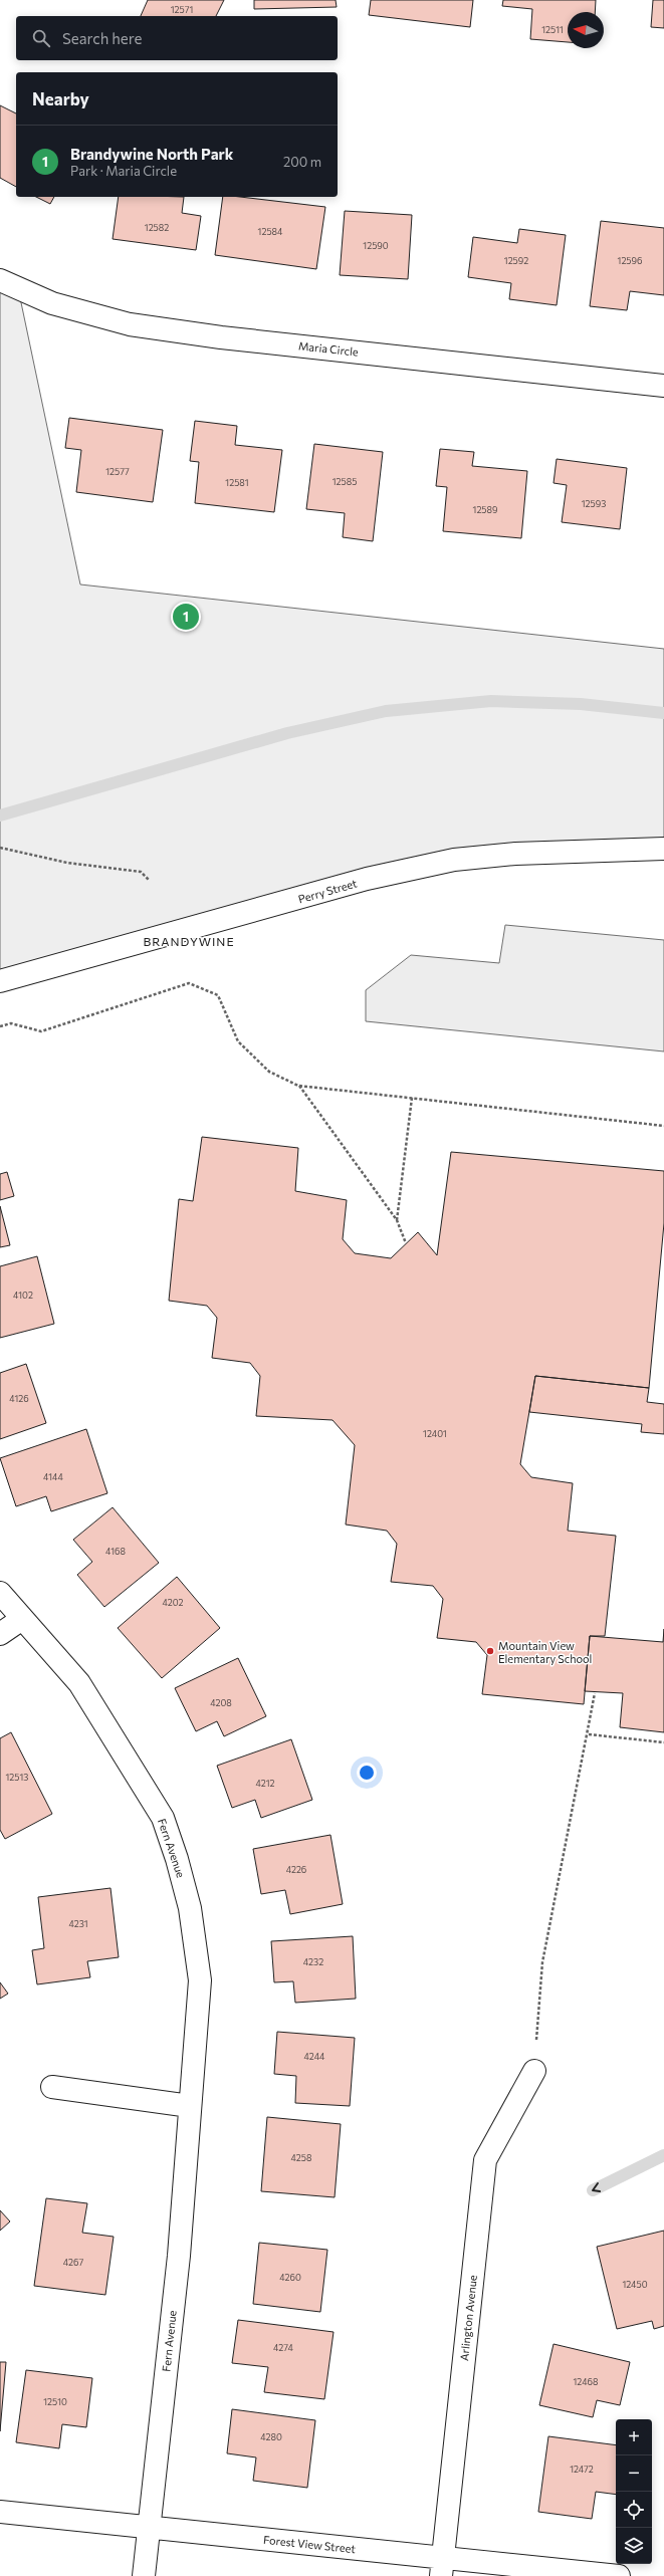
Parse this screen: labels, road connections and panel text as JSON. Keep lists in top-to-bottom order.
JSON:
{
  "streets": {
    "street": [
      "Maria Circle",
      "Perry Street",
      "Fern Avenue",
      "Arlington Avenue",
      "Forest View Street"
    ]
  },
  "crossings": [
    ["Fern Avenue", "Forest View Street"],
    ["Arlington Avenue", "Forest View Street"]
  ],
  "districts": ["BRANDYWINE"],
  "places": ["Mountain View Elementary School"],
  "house_numbers": [
    "12571",
    "12511",
    "12582",
    "12584",
    "12590",
    "12592",
    "12596",
    "12577",
    "12585",
    "12581",
    "12593",
    "12589",
    "4102",
    "4126",
    "12401",
    "4144",
    "4168",
    "4202",
    "4208",
    "12513",
    "4212",
    "4226",
    "4231",
    "4232",
    "4244",
    "4258",
    "4267",
    "4260",
    "12450",
    "4274",
    "12468",
    "12510",
    "4280",
    "12472"
  ],
  "north": "left",
  "page": {
    "search": "Search here",
    "heading": "Nearby",
    "list": [
      {
        "mark": "1",
        "name": "Brandywine North Park",
        "note": "Park · Maria Circle",
        "value": "200 m"
      }
    ],
    "pins": "1",
    "map_buttons": ["+", "−"]
  }
}
